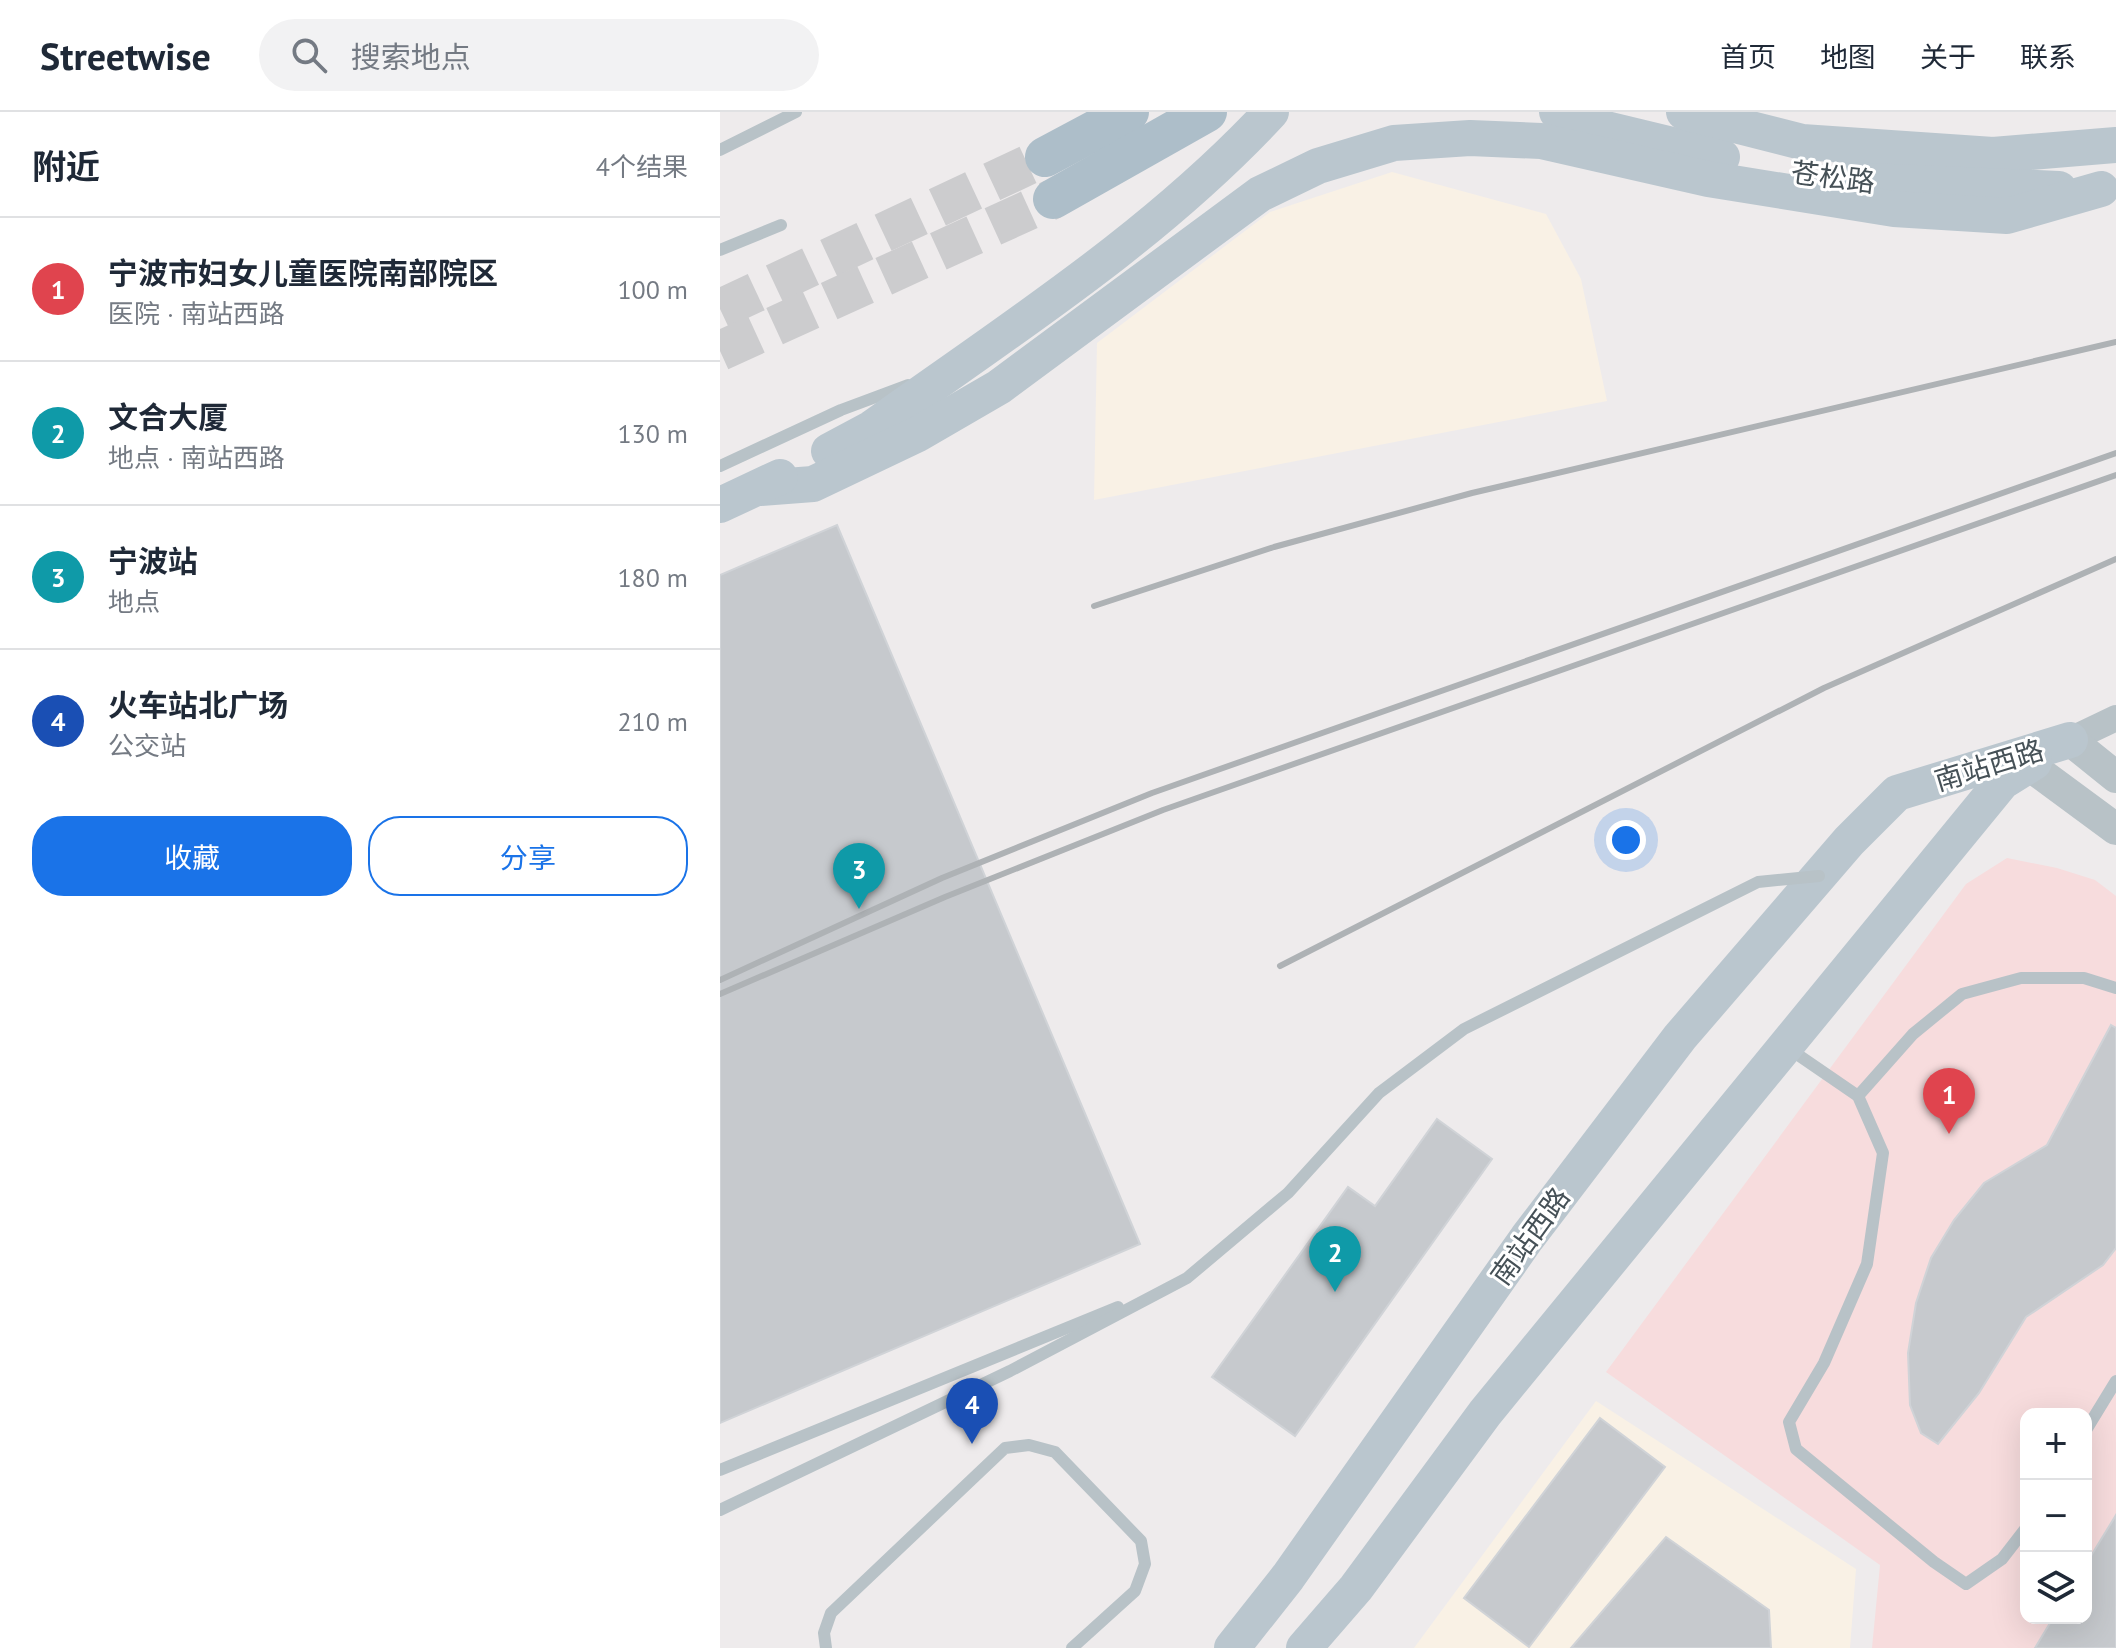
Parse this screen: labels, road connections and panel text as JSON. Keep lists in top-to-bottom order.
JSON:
{
  "streets": {
    "main road": ["苍松路", "南站西路"]
  },
  "page": {
    "header": "Streetwise",
    "search": "搜索地点",
    "nav": [
      "首页",
      "地图",
      "关于",
      "联系"
    ],
    "heading": ["附近", "4个结果"],
    "list": [
      {
        "mark": "1",
        "name": "宁波市妇女儿童医院南部院区",
        "note": "医院 · 南站西路",
        "value": "100 m"
      },
      {
        "mark": "2",
        "name": "文合大厦",
        "note": "地点 · 南站西路",
        "value": "130 m"
      },
      {
        "mark": "3",
        "name": "宁波站",
        "note": "地点",
        "value": "180 m"
      },
      {
        "mark": "4",
        "name": "火车站北广场",
        "note": "公交站",
        "value": "210 m"
      }
    ],
    "buttons": ["收藏", "分享"],
    "pins": [
      "3",
      "1",
      "2",
      "4"
    ],
    "map_buttons": ["+", "−"]
  }
}
